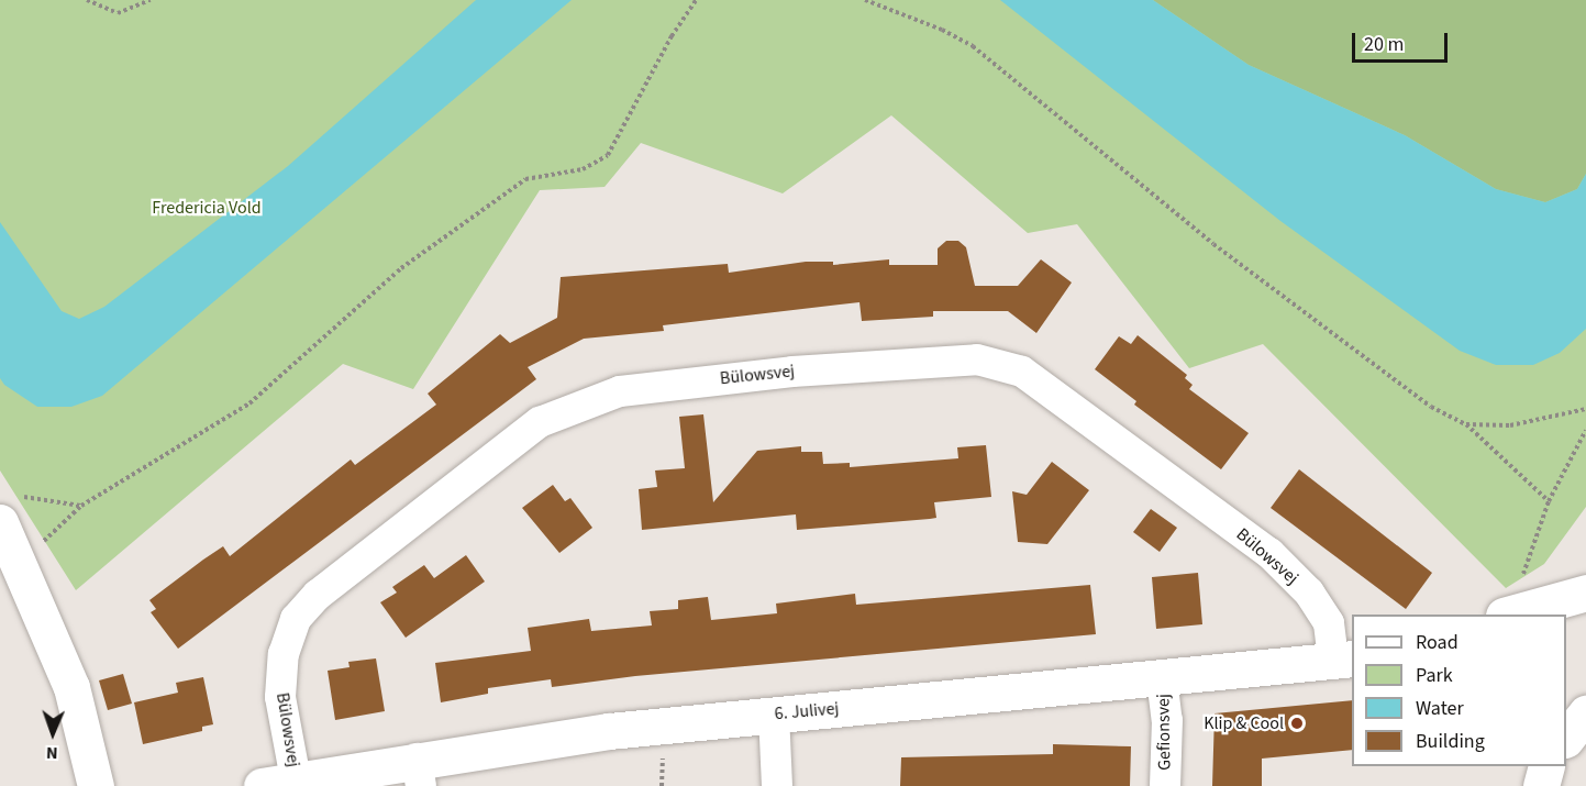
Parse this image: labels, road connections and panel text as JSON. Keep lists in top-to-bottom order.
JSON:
{
  "streets": {
    "street": ["Bülowsvej", "6. Julivej", "Gefionsvej"]
  },
  "crossings": [
    ["Bülowsvej", "6. Julivej"],
    ["6. Julivej", "Gefionsvej"]
  ],
  "parks": ["Fredericia Vold"],
  "places": ["Klip & Cool"],
  "legend": [
    "Road",
    "Park",
    "Water",
    "Building"
  ],
  "scale_bar": "20 m",
  "north": "bottom"
}
